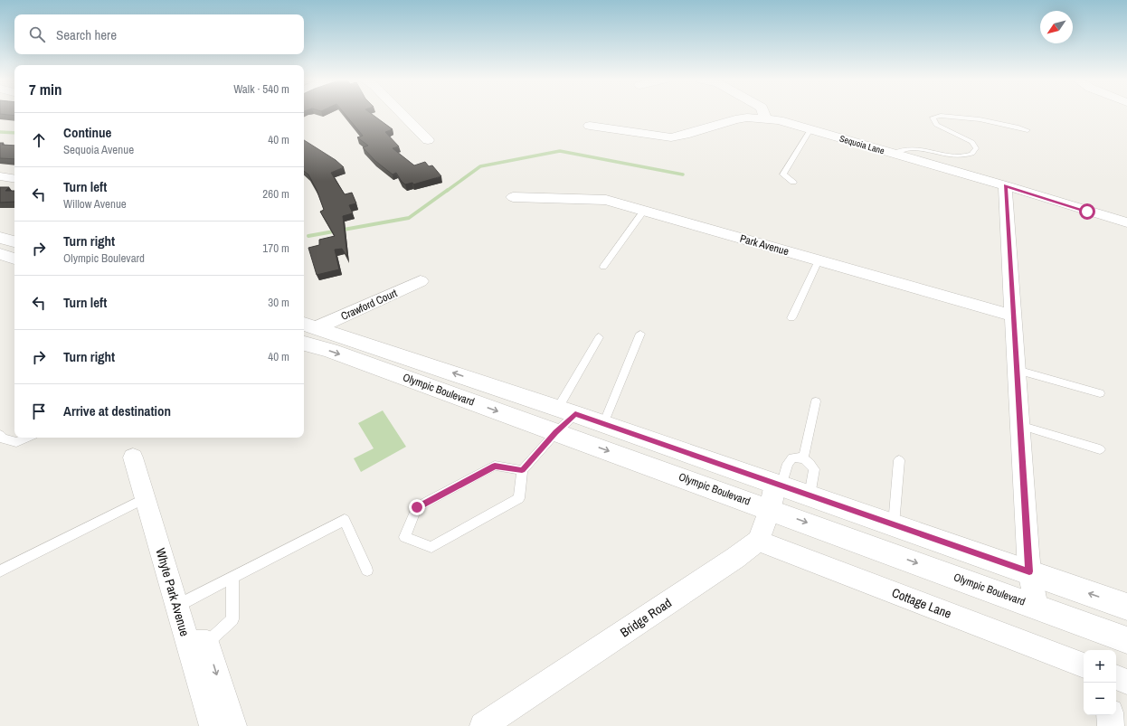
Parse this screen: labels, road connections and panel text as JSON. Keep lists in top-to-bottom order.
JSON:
{
  "streets": {
    "main road": ["Olympic Boulevard"],
    "street": [
      "Sequoia Lane",
      "Park Avenue",
      "Crawford Court",
      "Whyte Park Avenue",
      "Cottage Lane",
      "Bridge Road"
    ]
  },
  "crossings": [
    ["Crawford Court", "Olympic Boulevard"],
    ["Cottage Lane", "Bridge Road"]
  ],
  "north": "bottom left",
  "page": {
    "search": "Search here",
    "heading": ["7 min", "Walk · 540 m"],
    "list": [
      ["Continue", "Sequoia Avenue", "40 m"],
      ["Turn left", "Willow Avenue", "260 m"],
      ["Turn right", "Olympic Boulevard", "170 m"],
      ["Turn left", "30 m"],
      ["Turn right", "40 m"],
      "Arrive at destination"
    ],
    "map_buttons": ["+", "−"]
  }
}
